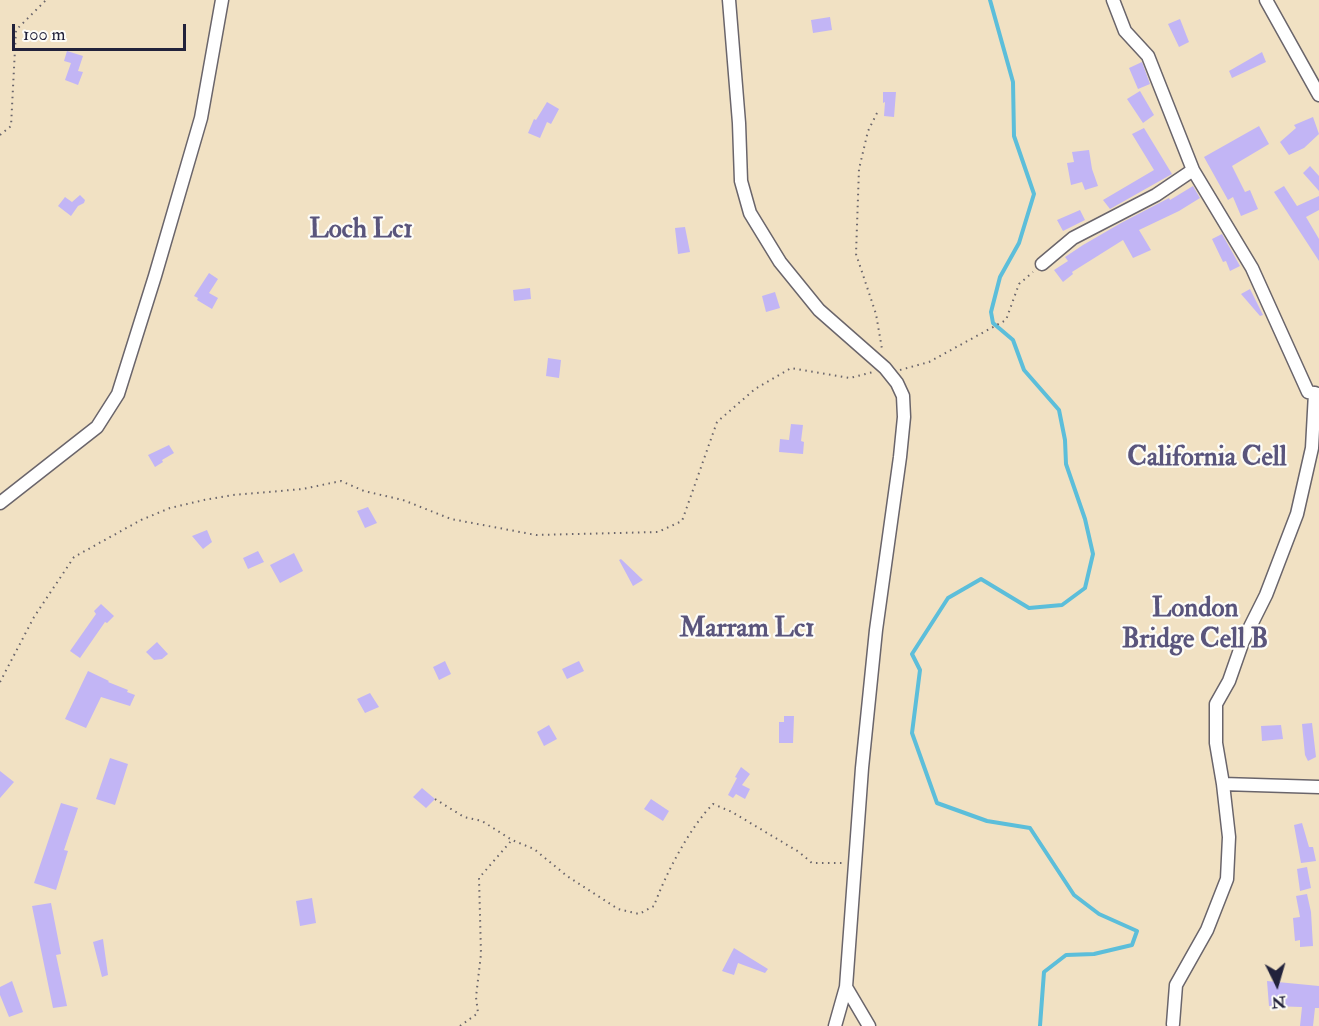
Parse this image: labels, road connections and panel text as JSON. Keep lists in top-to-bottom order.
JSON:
{
  "districts": [
    "Loch Lc1",
    "California Cell",
    "London Bridge Cell B",
    "Marram Lc1"
  ],
  "scale_bar": "100 m",
  "north": "bottom"
}
